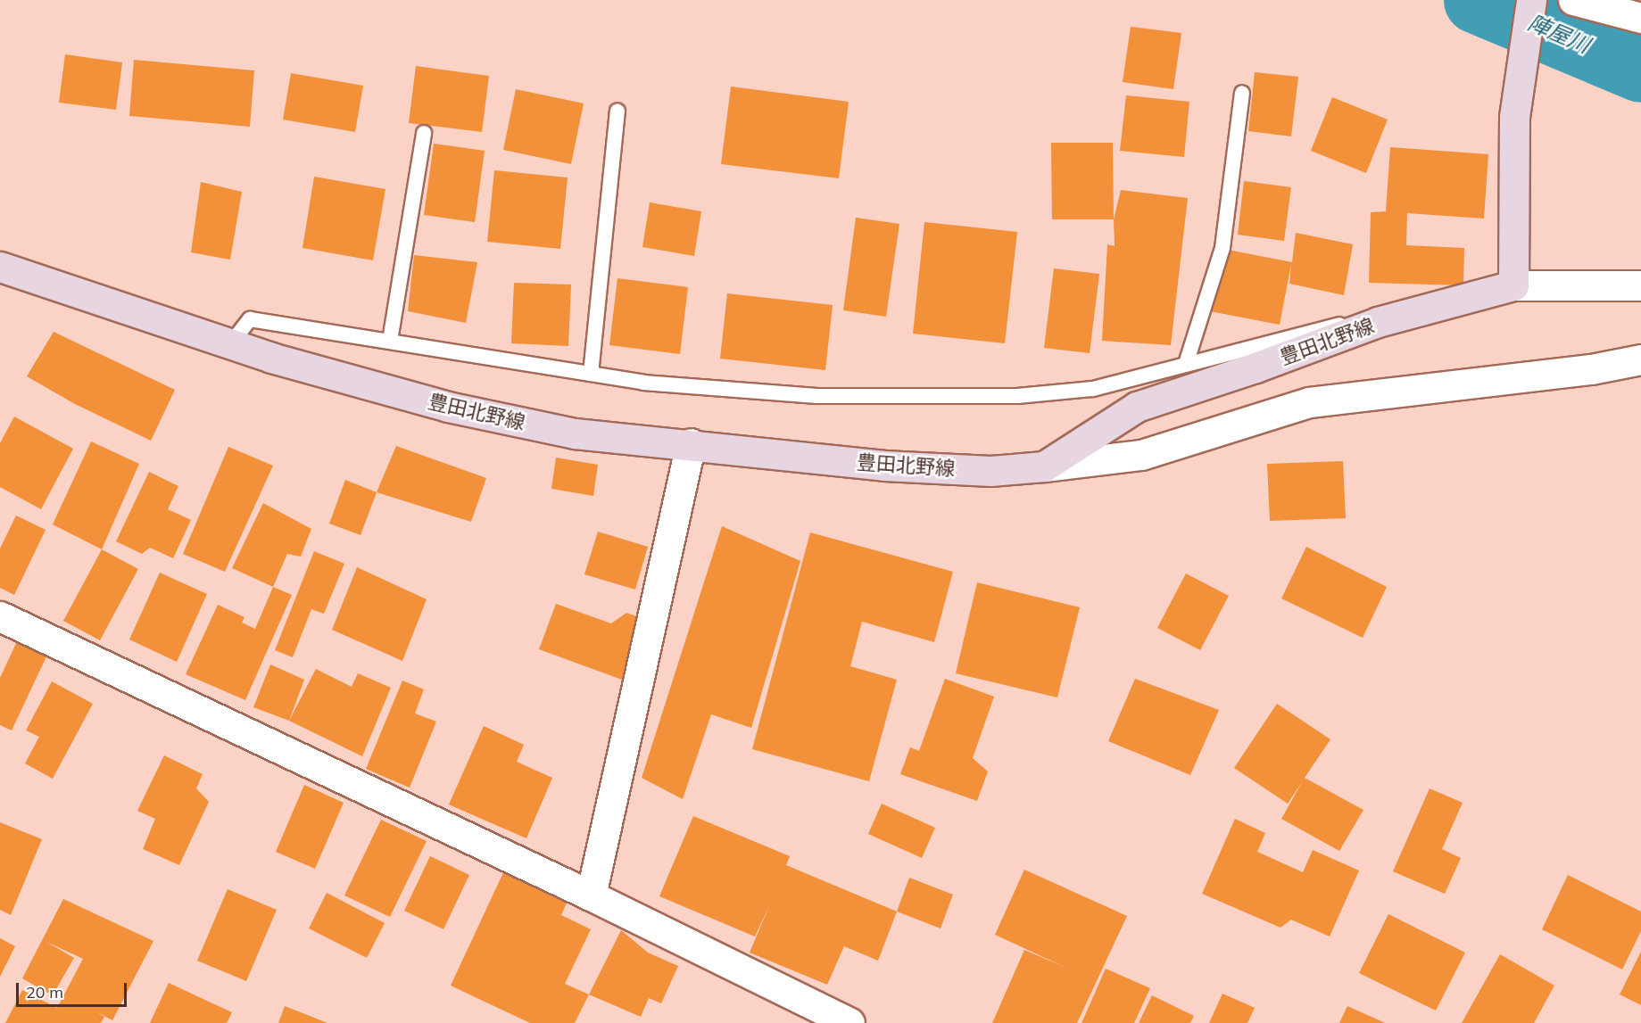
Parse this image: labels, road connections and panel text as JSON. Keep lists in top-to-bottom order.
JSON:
{
  "streets": {
    "main road": ["豊田北野線"]
  },
  "water": ["陣屋川"],
  "scale_bar": "20 m"
}
